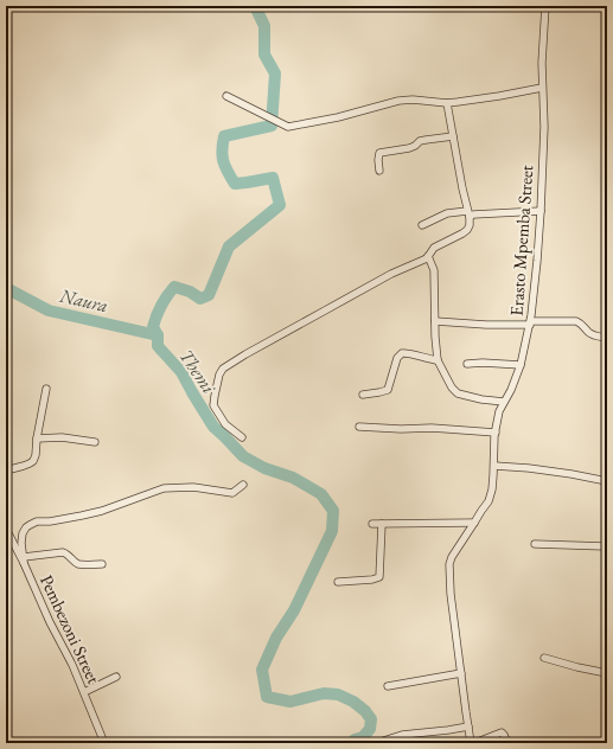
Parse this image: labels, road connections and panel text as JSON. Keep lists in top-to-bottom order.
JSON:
{
  "streets": {
    "street": ["Erasto Mpemba Street", "Pembezoni Street"]
  },
  "water": ["Naura", "Themi"]
}
